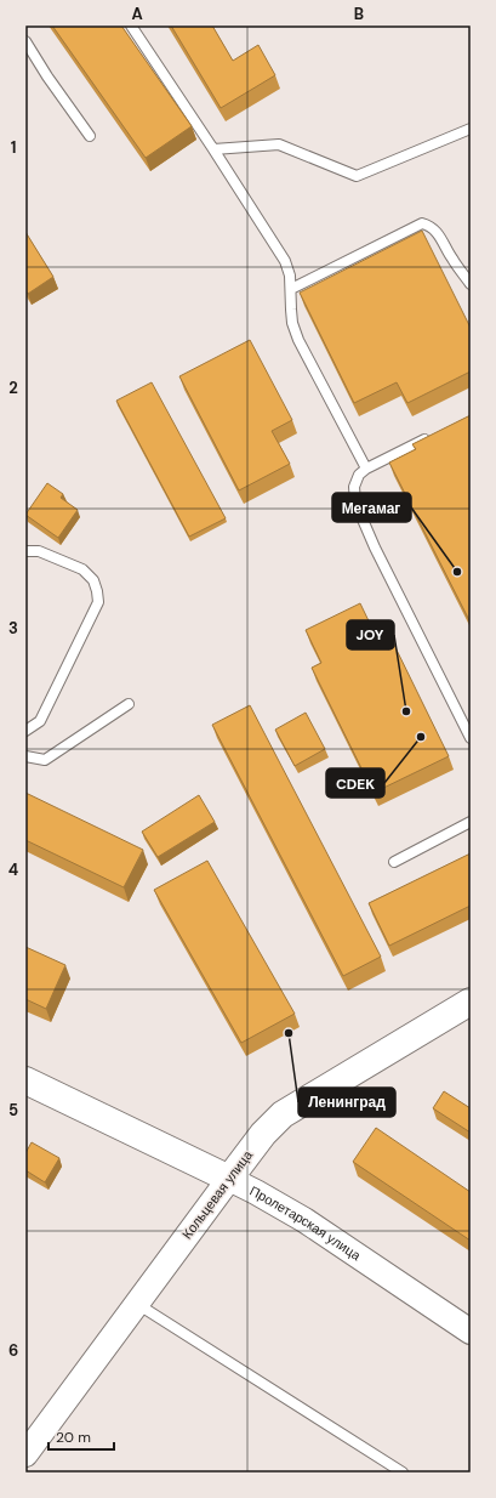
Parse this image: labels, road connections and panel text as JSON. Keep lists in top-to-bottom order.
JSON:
{
  "streets": {
    "main road": ["Кольцевая улица", "Пролетарская улица"]
  },
  "crossings": [
    ["Кольцевая улица", "Пролетарская улица"]
  ],
  "places": [
    "Мегамаг",
    "JOY",
    "CDEK",
    "Ленинград"
  ],
  "scale_bar": "20 m",
  "grid": {
    "columns": ["A", "B"],
    "rows": [
      "1",
      "2",
      "3",
      "4",
      "5",
      "6"
    ]
  }
}
